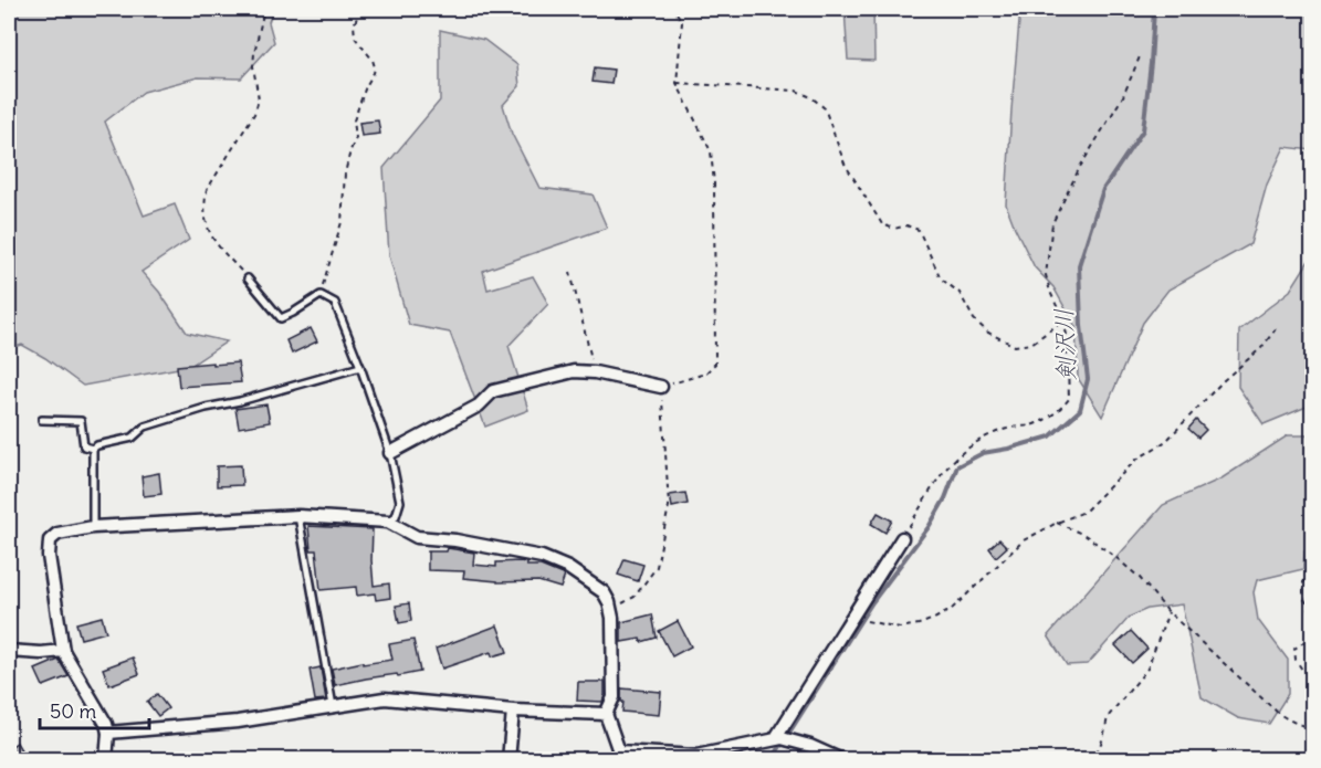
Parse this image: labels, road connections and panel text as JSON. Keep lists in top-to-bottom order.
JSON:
{
  "water": ["剣沢川"],
  "scale_bar": "50 m"
}
